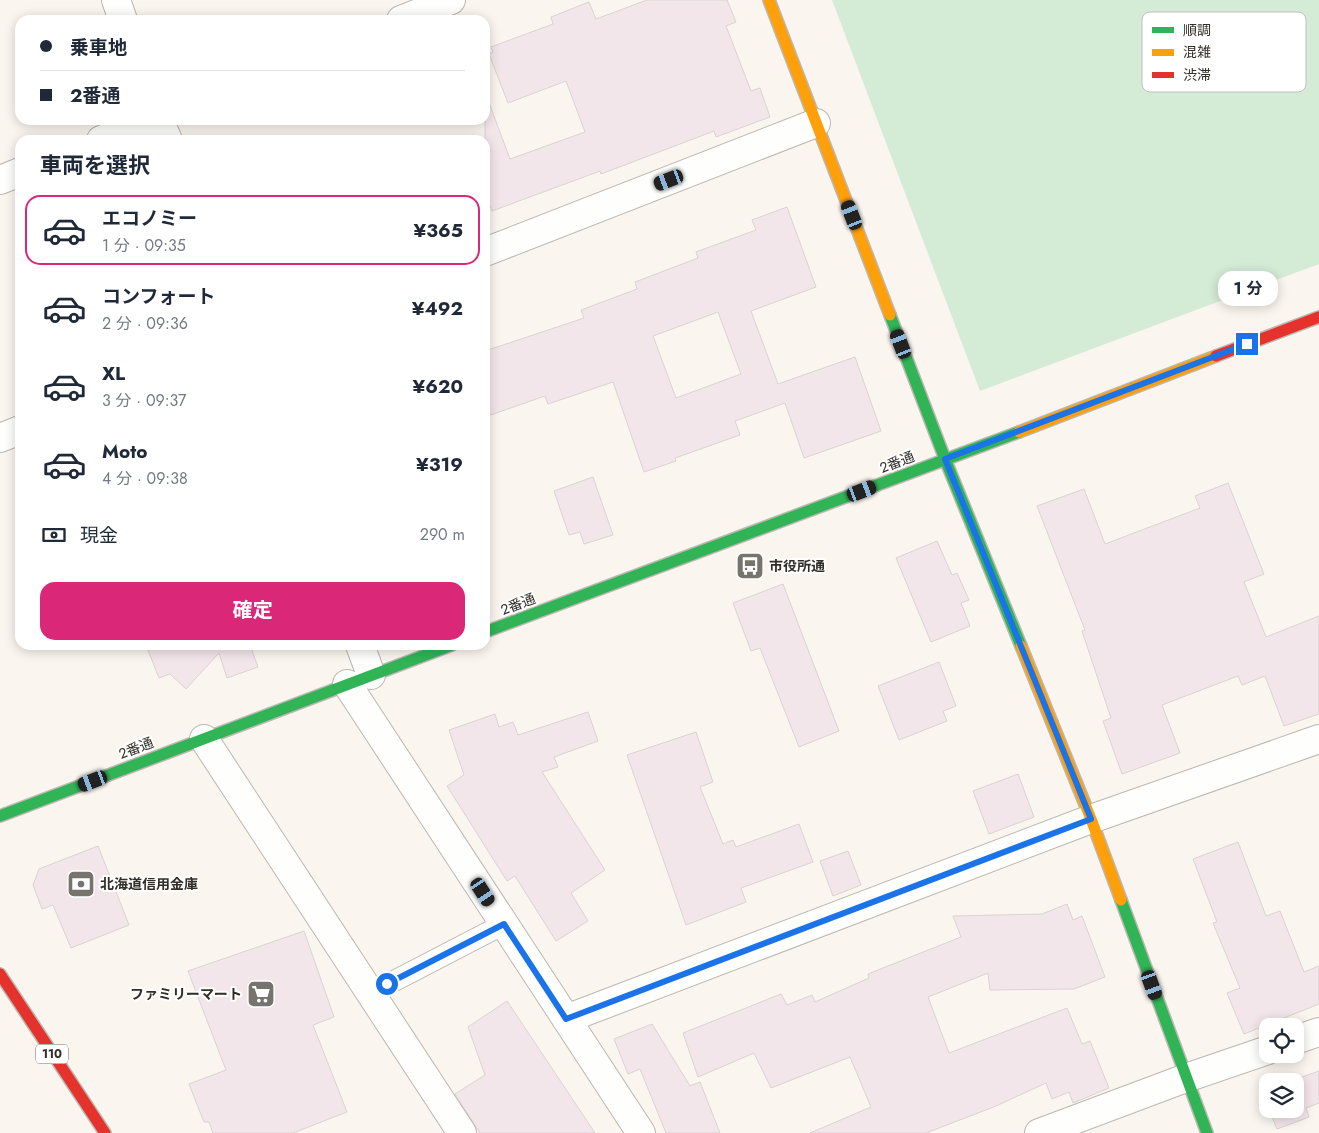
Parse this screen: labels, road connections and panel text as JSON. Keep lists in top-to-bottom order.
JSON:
{
  "streets": {
    "street": ["2番通", "110"]
  },
  "places": {
    "bus stop": ["市役所通"],
    "bank": ["北海道信用金庫"],
    "supermarket": ["ファミリーマート"]
  },
  "legend": ["順調", "混雑", "渋滞"],
  "page": {
    "banner": ["乗車地", "2番通"],
    "heading": "車両を選択",
    "list": [
      {
        "name": "エコノミー",
        "note": "1 分 · 09:35",
        "value": "¥365"
      },
      {
        "name": "コンフォート",
        "note": "2 分 · 09:36",
        "value": "¥492"
      },
      {
        "name": "XL",
        "note": "3 分 · 09:37",
        "value": "¥620"
      },
      {
        "name": "Moto",
        "note": "4 分 · 09:38",
        "value": "¥319"
      }
    ],
    "bubble": "1 分",
    "pay": ["現金", "290 m"],
    "buttons": "確定"
  }
}
